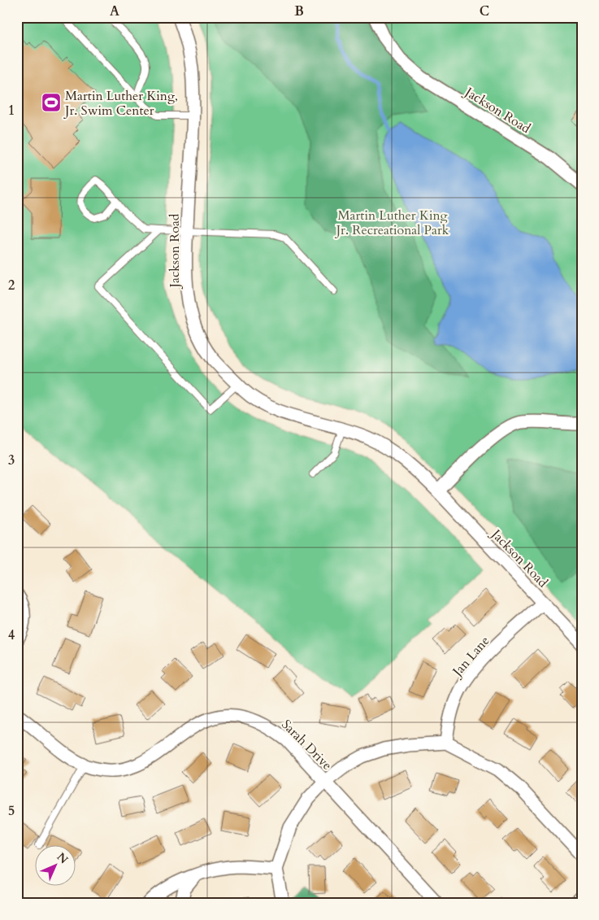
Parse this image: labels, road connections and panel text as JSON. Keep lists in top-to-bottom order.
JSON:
{
  "streets": {
    "street": ["Jackson Road", "Jan Lane", "Sarah Drive"]
  },
  "crossings": [
    ["Jackson Road", "Jan Lane"]
  ],
  "parks": ["Martin Luther King Jr. Recreational Park"],
  "places": {
    "sports": ["Martin Luther King, Jr. Swim Center"]
  },
  "north": "top right",
  "grid": {
    "columns": ["A", "B", "C"],
    "rows": [
      "1",
      "2",
      "3",
      "4",
      "5"
    ]
  }
}
